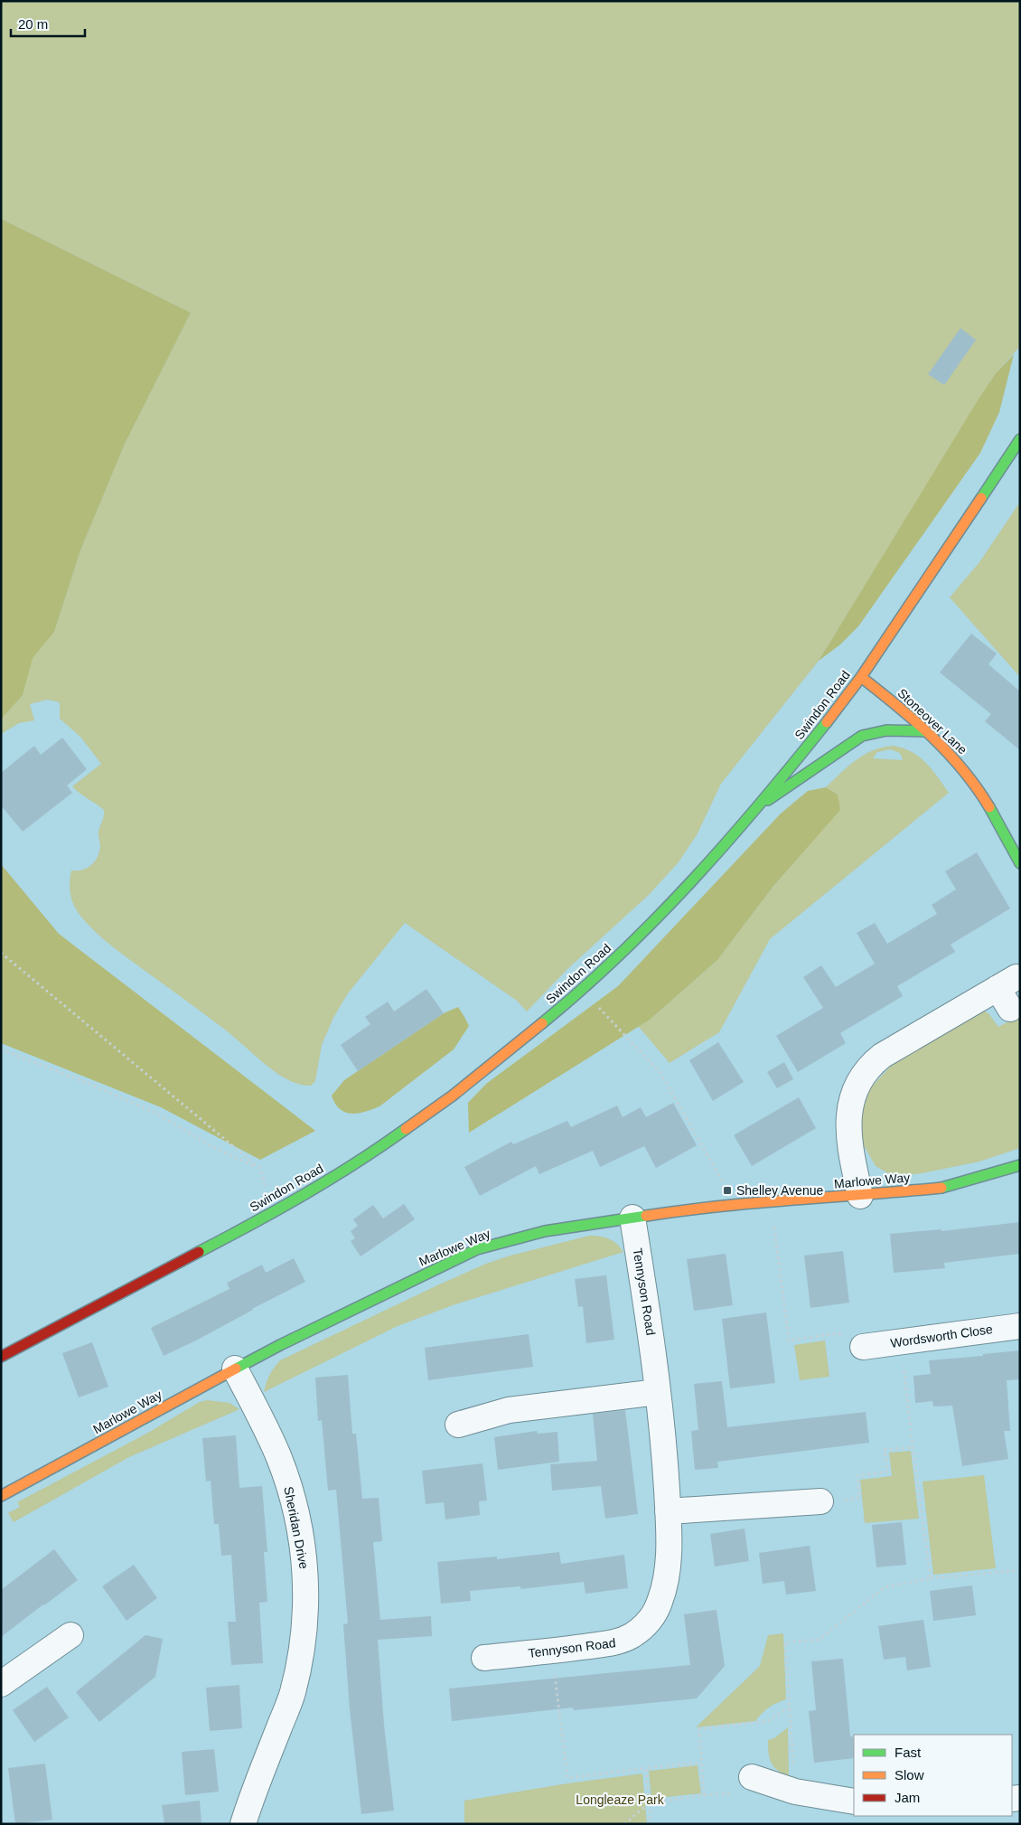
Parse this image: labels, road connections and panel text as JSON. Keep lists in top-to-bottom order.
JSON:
{
  "streets": {
    "street": [
      "Swindon Road",
      "Stoneover Lane",
      "Marlowe Way",
      "Tennyson Road",
      "Wordsworth Close",
      "Sheridan Drive"
    ]
  },
  "crossings": [
    ["Swindon Road", "Stoneover Lane"],
    ["Marlowe Way", "Tennyson Road"],
    ["Marlowe Way", "Sheridan Drive"]
  ],
  "parks": ["Longleaze Park"],
  "places": {
    "transit": ["Shelley Avenue"]
  },
  "legend": ["Fast", "Slow", "Jam"],
  "scale_bar": "20 m"
}
